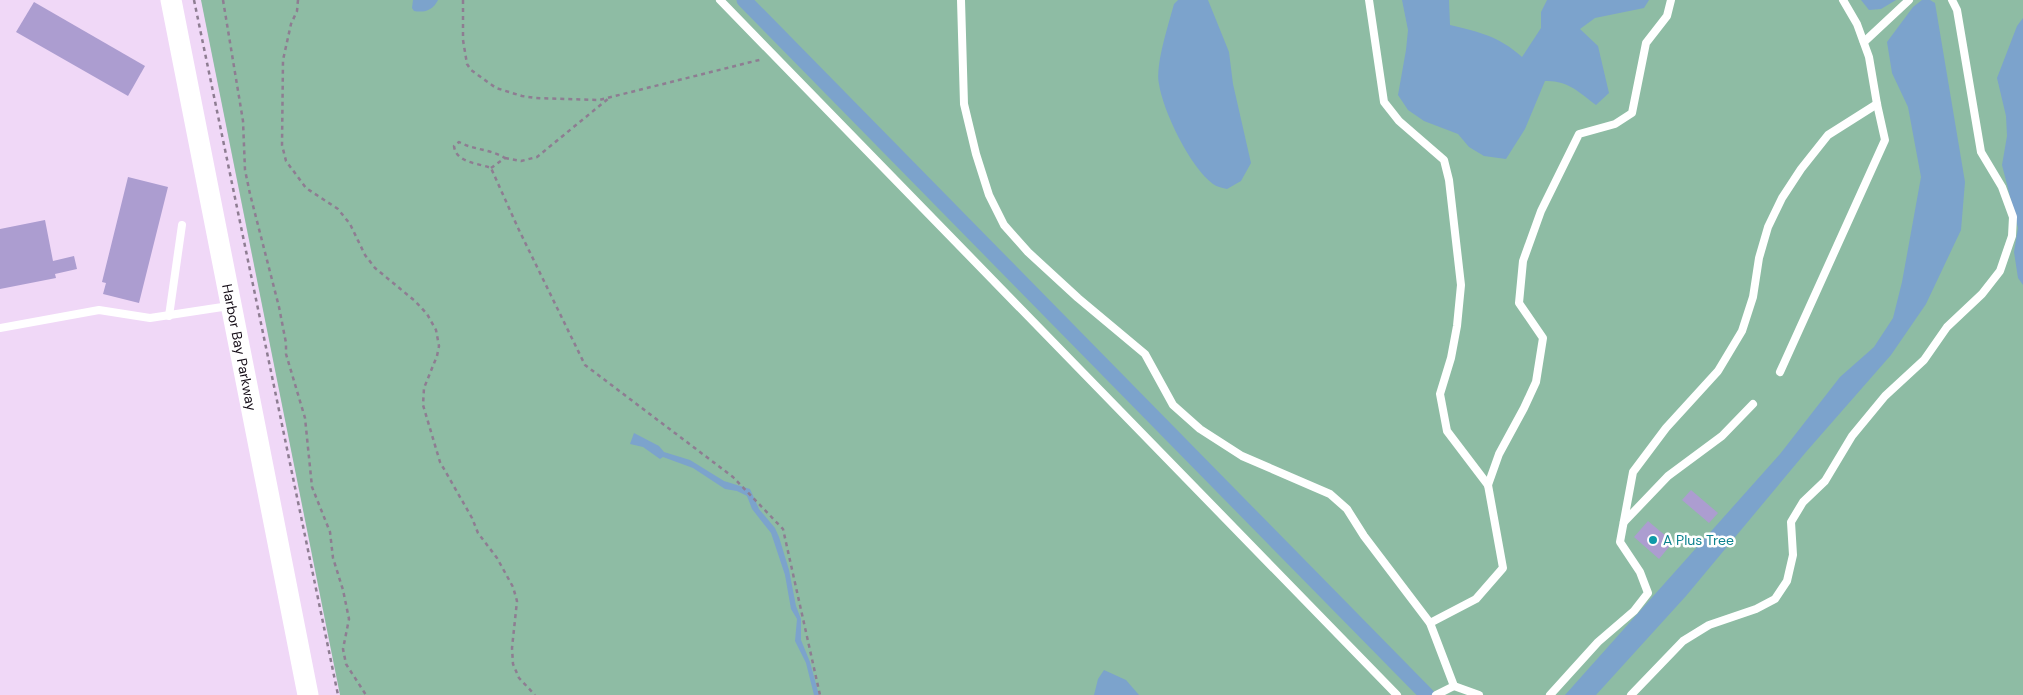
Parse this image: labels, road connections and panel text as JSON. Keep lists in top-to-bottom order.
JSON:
{
  "streets": {
    "main road": ["Harbor Bay Parkway"]
  },
  "places": ["A Plus Tree"]
}
